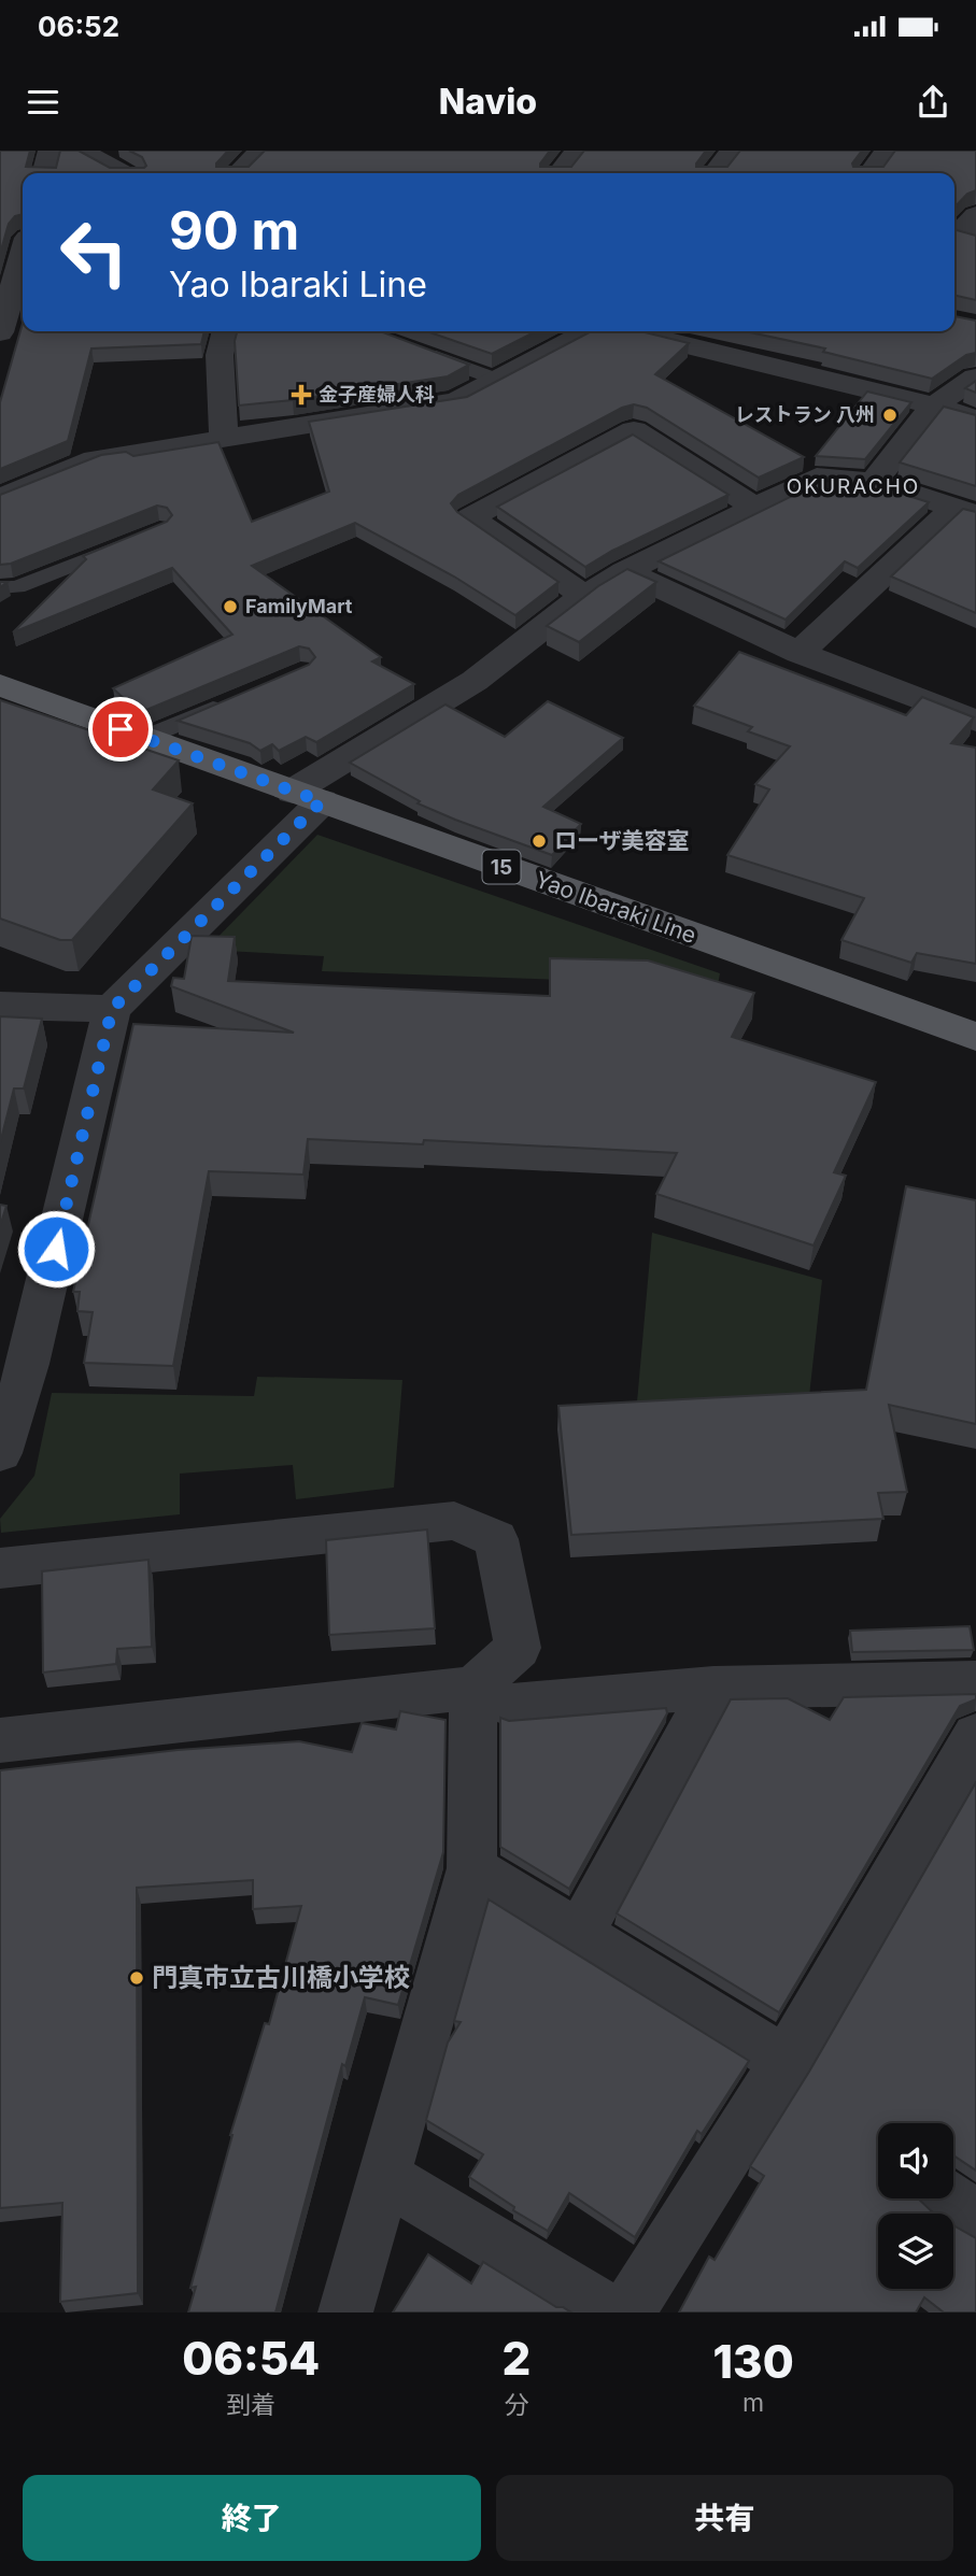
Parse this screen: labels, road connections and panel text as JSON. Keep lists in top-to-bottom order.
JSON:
{
  "streets": {
    "main road": ["15", "Yao Ibaraki Line"]
  },
  "districts": ["OKURACHO"],
  "places": {
    "health": ["金子産婦人科"],
    "other": [
      "レストラン 八州",
      "FamilyMart",
      "ローザ美容室",
      "門真市立古川橋小学校"
    ]
  },
  "page": {
    "status": "06:52",
    "header": "Navio",
    "turn": ["90 m", "Yao Ibaraki Line"],
    "eta": [
      "06:54",
      "到着",
      "2",
      "分",
      "130",
      "m"
    ],
    "buttons": ["終了", "共有"]
  }
}
